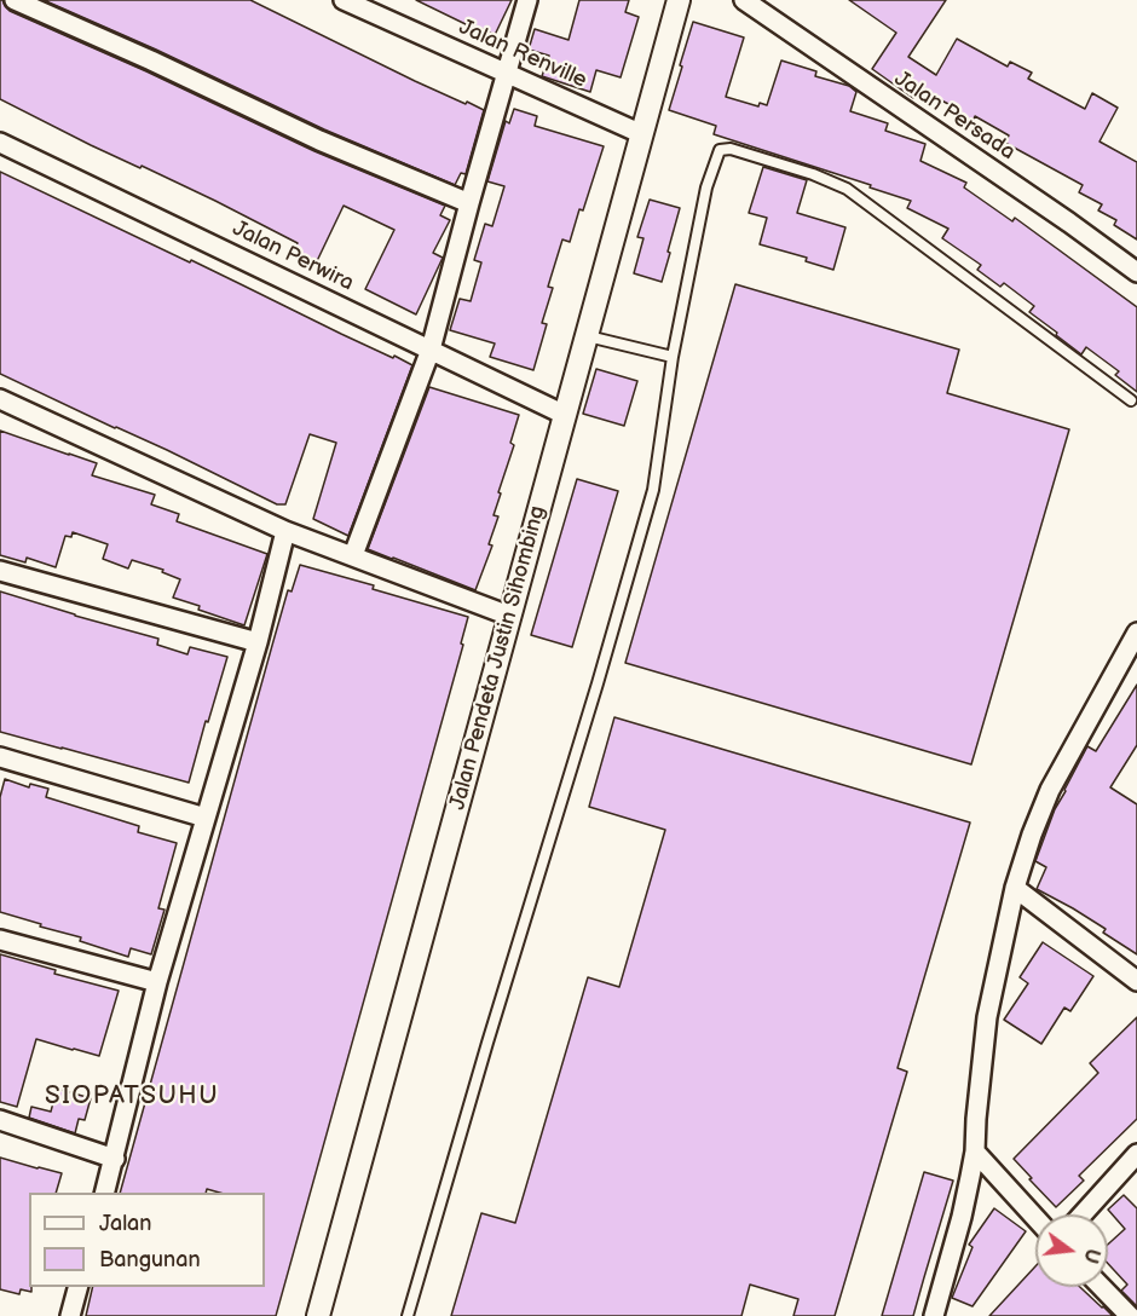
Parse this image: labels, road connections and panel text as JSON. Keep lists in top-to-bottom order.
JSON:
{
  "streets": {
    "street": [
      "Jalan Renville",
      "Jalan Persada",
      "Jalan Perwira",
      "Jalan Pendeta Justin Sihombing"
    ]
  },
  "crossings": [
    ["Jalan Renville", "Jalan Pendeta Justin Sihombing"],
    ["Jalan Perwira", "Jalan Pendeta Justin Sihombing"]
  ],
  "districts": ["SIOPATSUHU"],
  "legend": ["Jalan", "Bangunan"],
  "north": "right"
}
